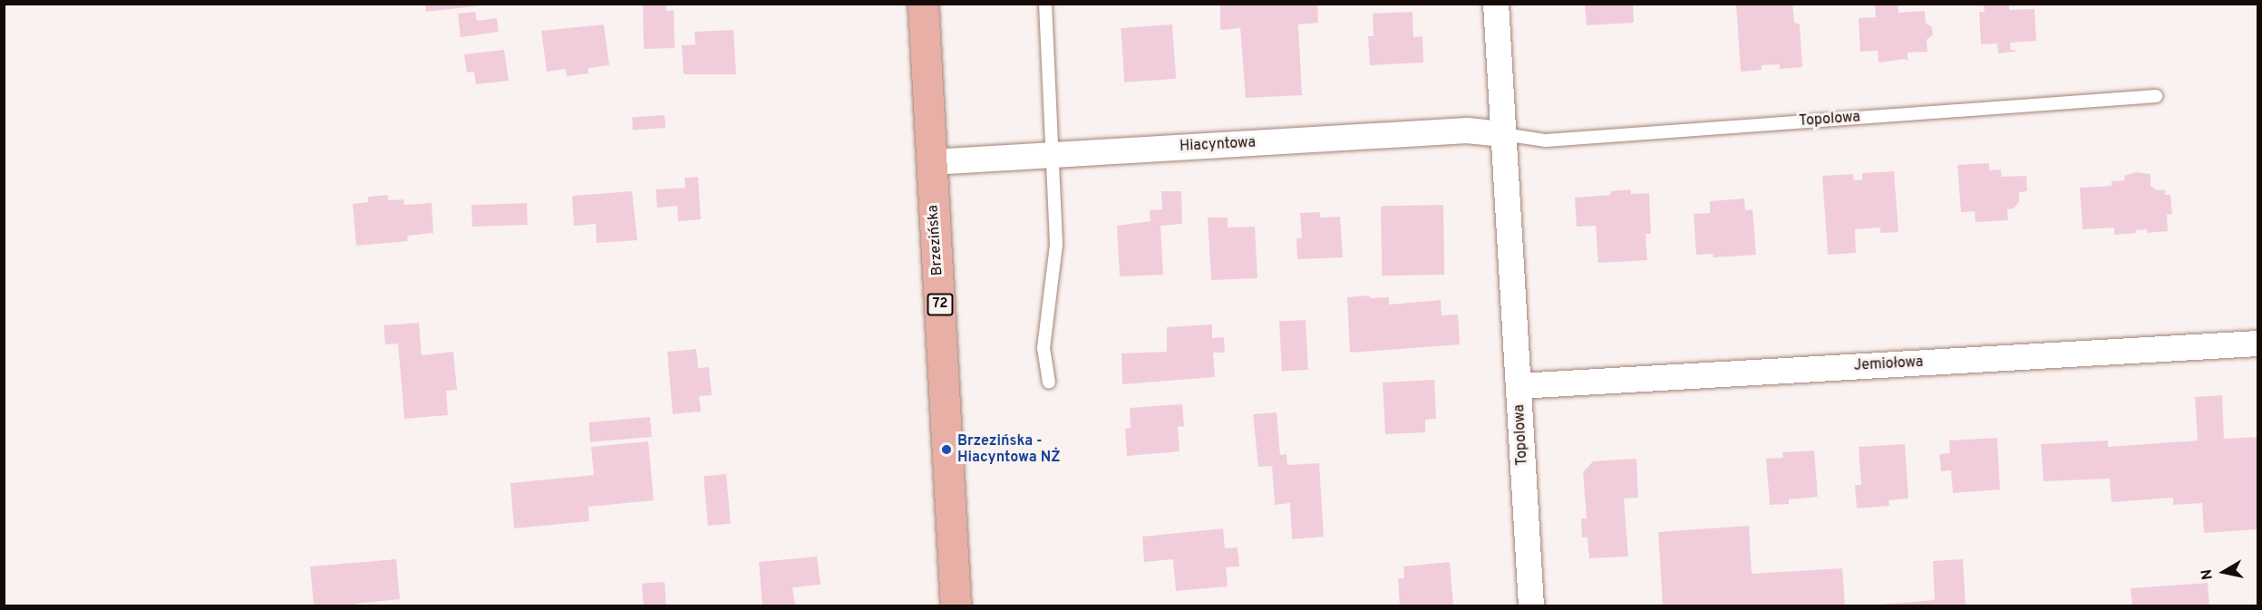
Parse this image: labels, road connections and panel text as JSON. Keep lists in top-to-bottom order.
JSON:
{
  "streets": {
    "main road": ["Brzezińska", "72"],
    "street": ["Topolowa", "Hiacyntowa", "Jemiołowa"]
  },
  "crossings": [
    ["Topolowa", "Hiacyntowa"],
    ["Topolowa", "Jemiołowa"],
    ["Hiacyntowa", "Brzezińska"]
  ],
  "places": ["Brzezińska - Hiacyntowa NŻ"],
  "north": "left"
}
